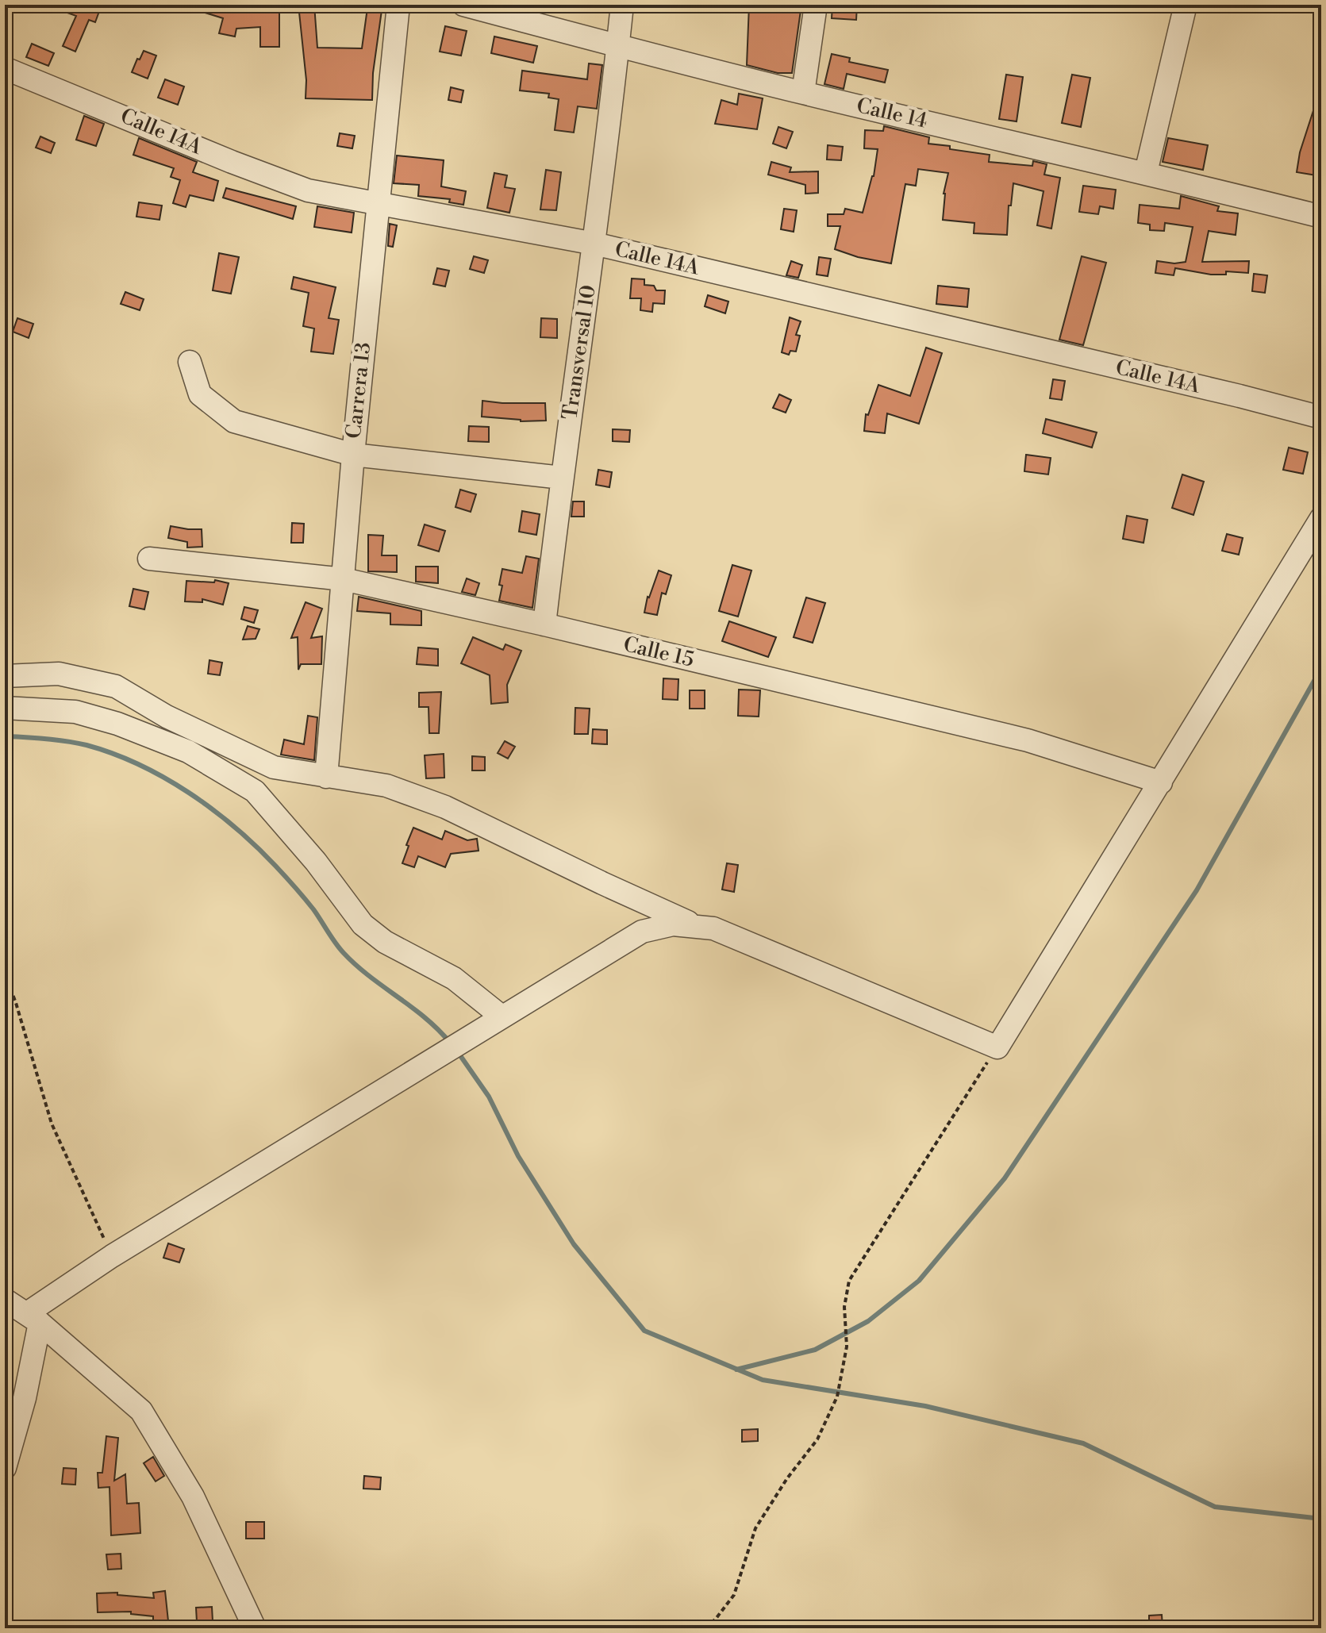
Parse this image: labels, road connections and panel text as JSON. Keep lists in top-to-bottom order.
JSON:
{
  "streets": {
    "street": [
      "Calle 14",
      "Calle 14A",
      "Transversal 10",
      "Carrera 13",
      "Calle 15"
    ]
  },
  "crossings": [
    ["Calle 14", "Transversal 10"],
    ["Calle 14A", "Transversal 10"],
    ["Calle 14A", "Carrera 13"],
    ["Transversal 10", "Calle 15"],
    ["Carrera 13", "Calle 15"]
  ]
}
